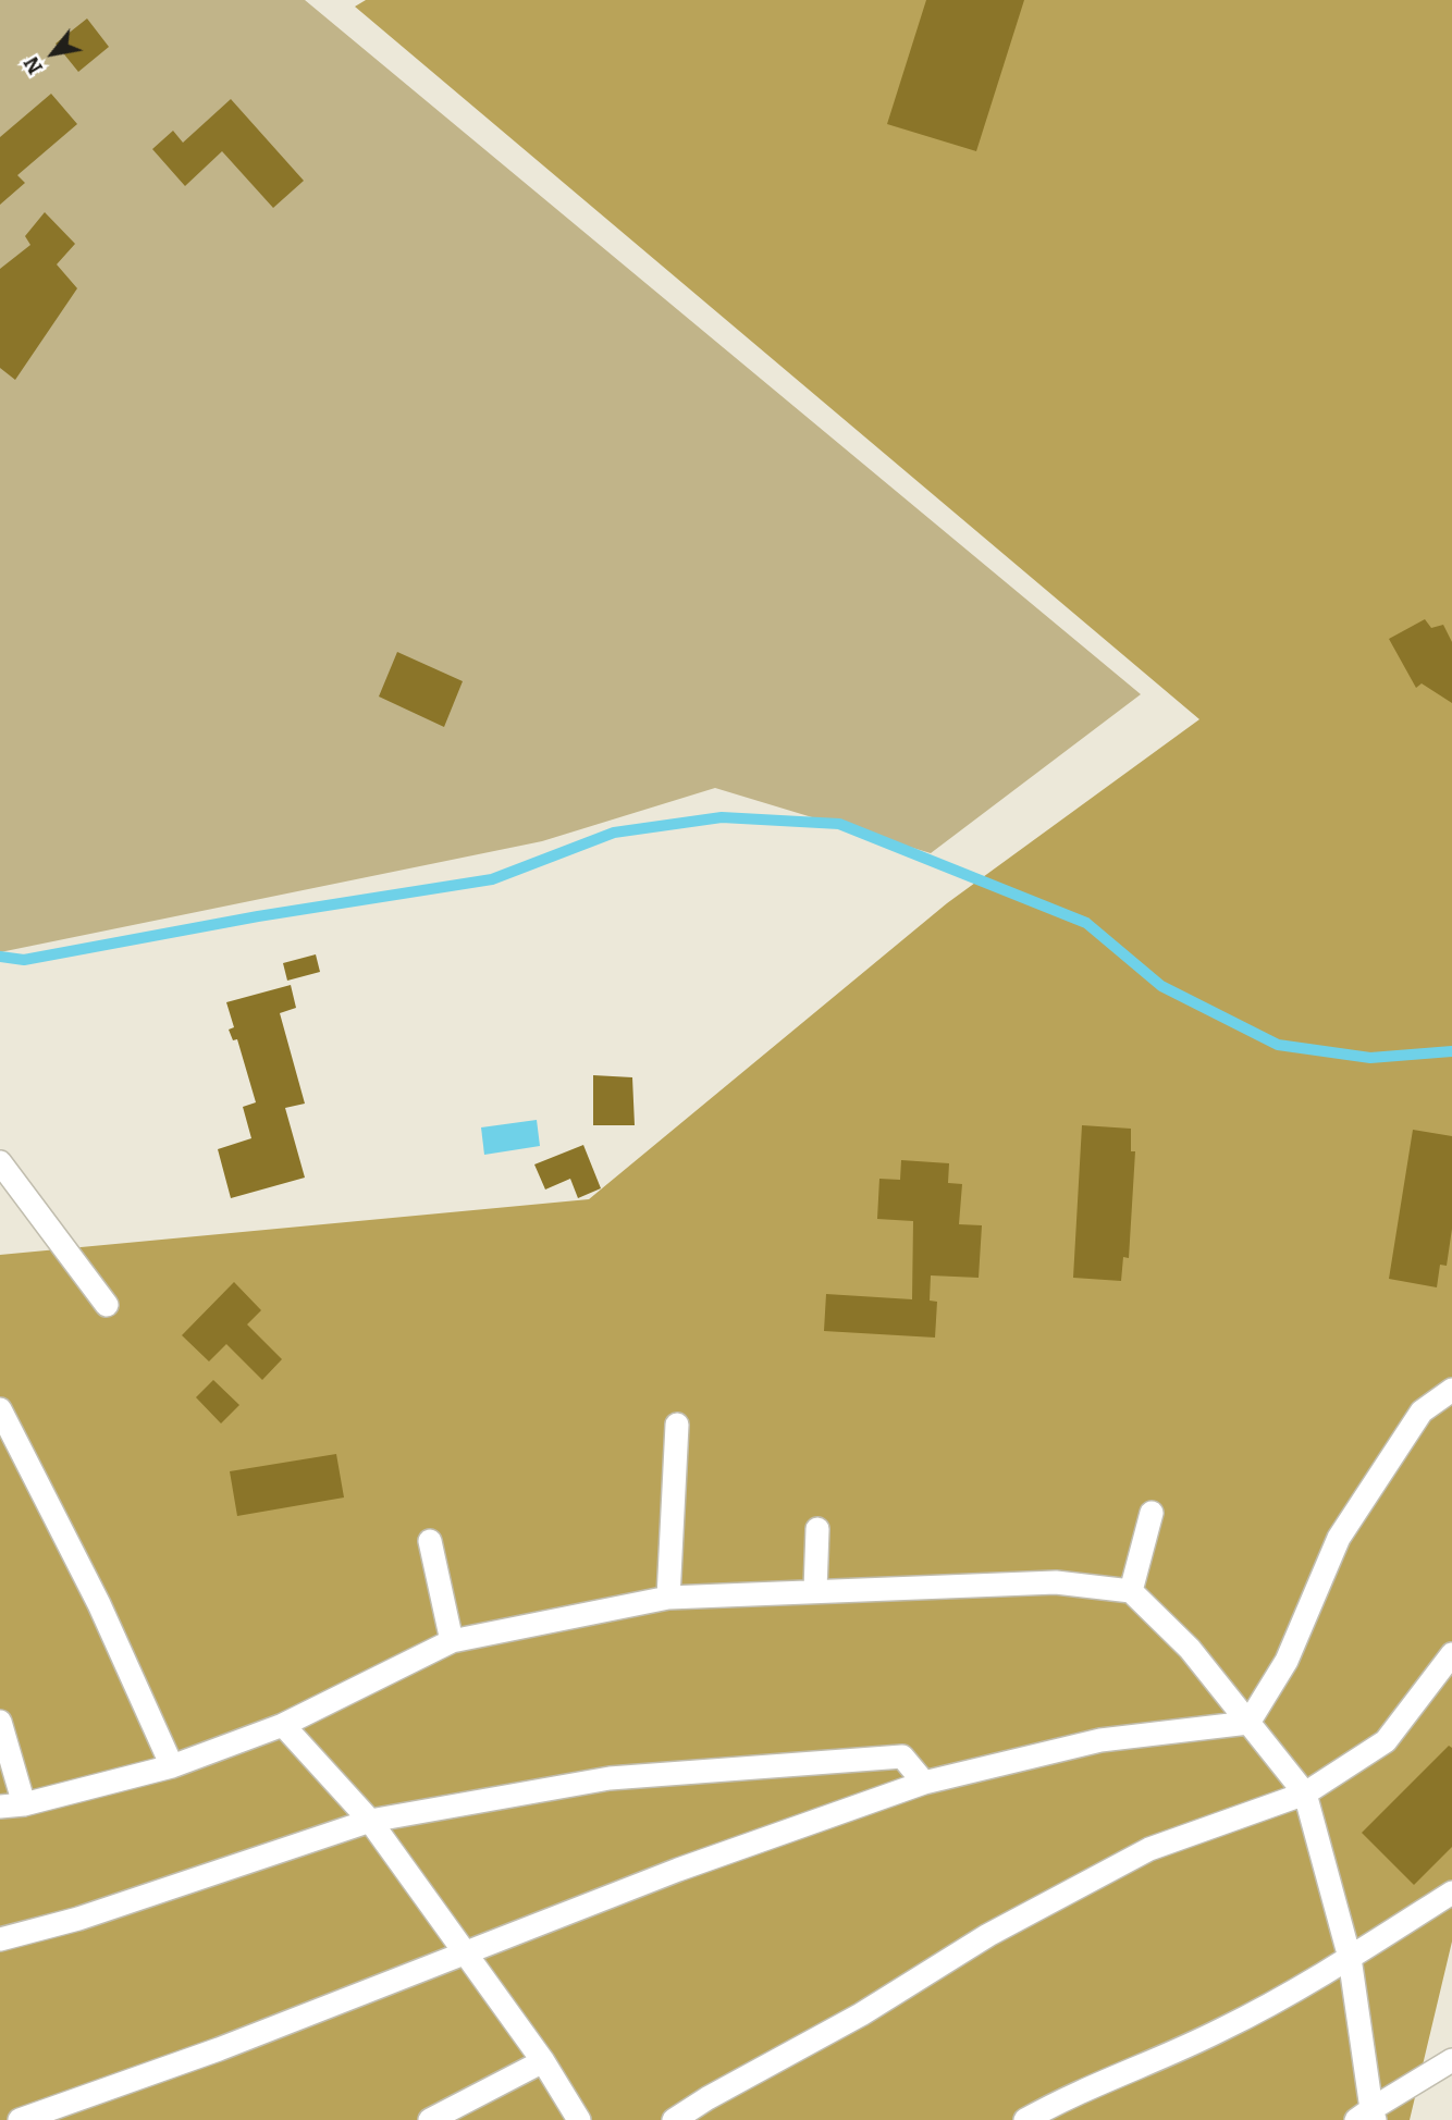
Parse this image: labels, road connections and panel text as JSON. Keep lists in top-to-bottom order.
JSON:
{
  "north": "bottom left"
}
